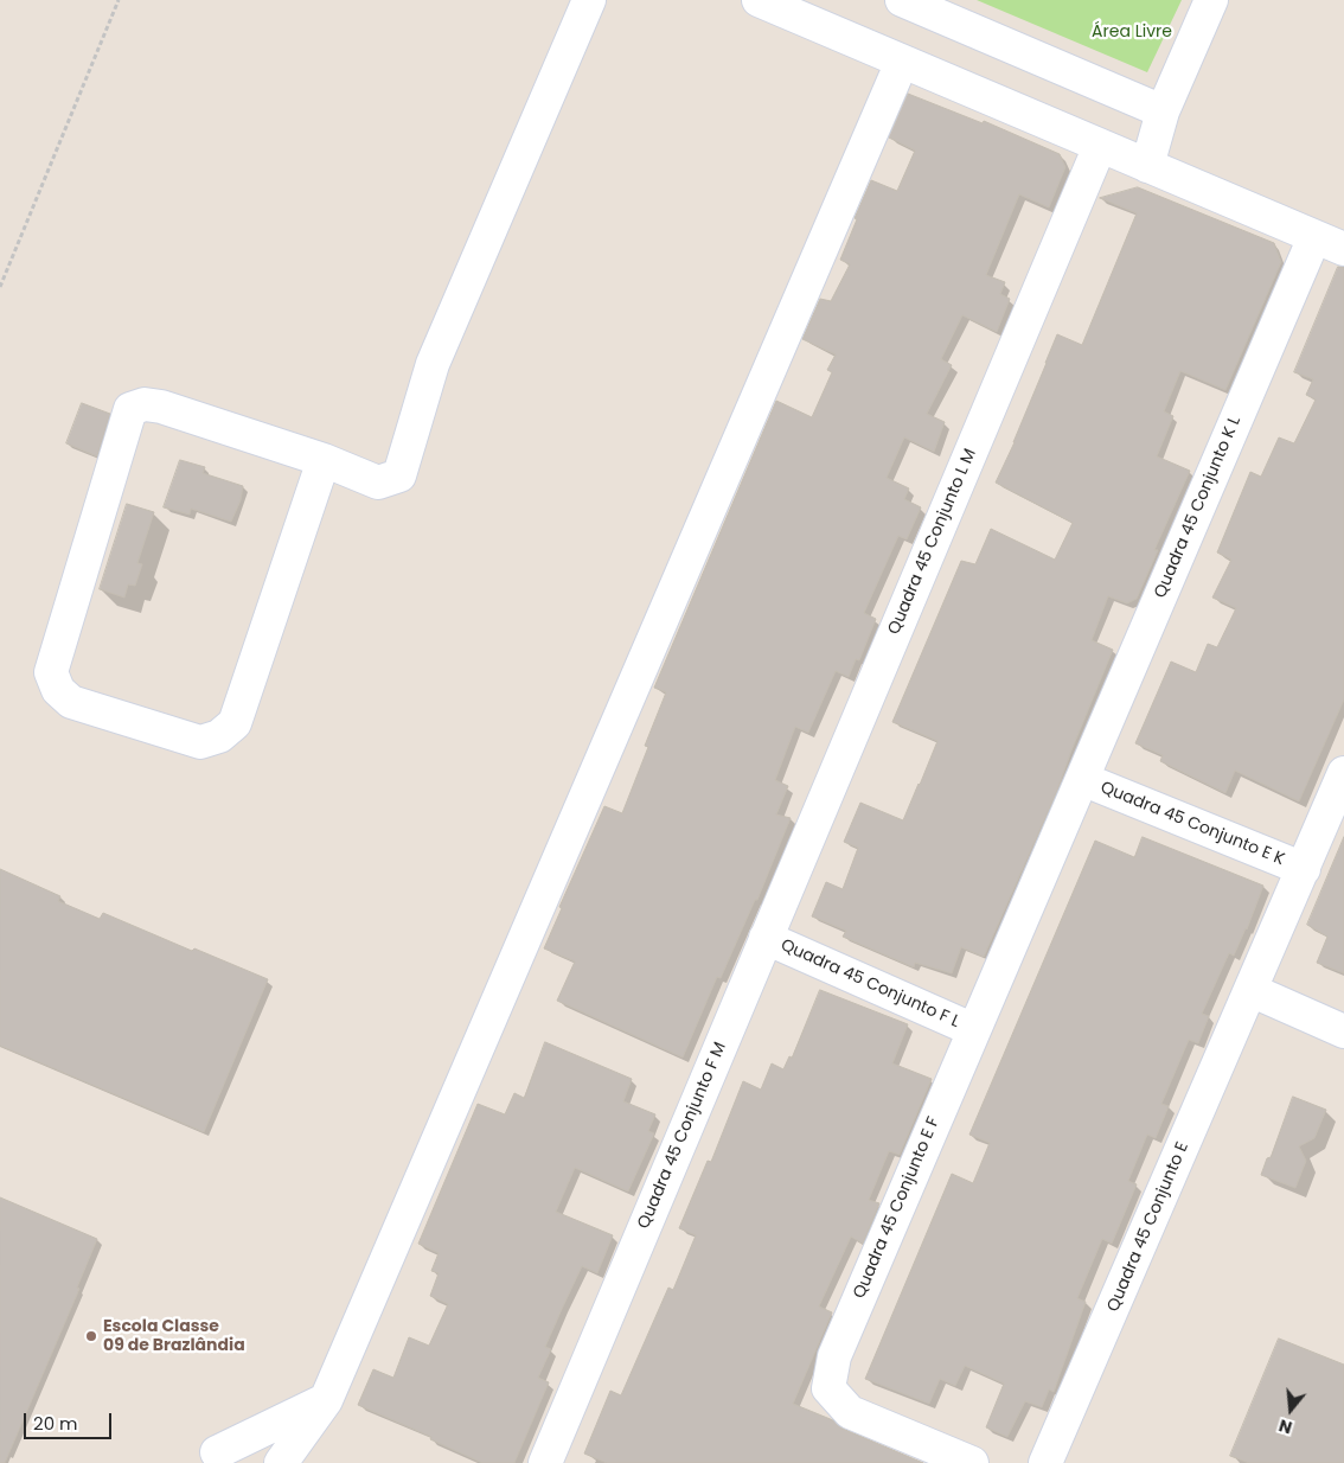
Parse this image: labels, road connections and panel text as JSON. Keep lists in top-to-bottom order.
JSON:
{
  "streets": {
    "street": [
      "Quadra 45 Conjunto K L",
      "Quadra 45 Conjunto L M",
      "Quadra 45 Conjunto E K",
      "Quadra 45 Conjunto F L",
      "Quadra 45 Conjunto F M",
      "Quadra 45 Conjunto E F",
      "Quadra 45 Conjunto E"
    ]
  },
  "crossings": [
    ["Quadra 45 Conjunto K L", "Quadra 45 Conjunto E K"],
    ["Quadra 45 Conjunto K L", "Quadra 45 Conjunto F L"],
    ["Quadra 45 Conjunto K L", "Quadra 45 Conjunto E F"],
    ["Quadra 45 Conjunto L M", "Quadra 45 Conjunto F L"],
    ["Quadra 45 Conjunto L M", "Quadra 45 Conjunto F M"],
    ["Quadra 45 Conjunto E K", "Quadra 45 Conjunto E"],
    ["Quadra 45 Conjunto F L", "Quadra 45 Conjunto F M"],
    ["Quadra 45 Conjunto F L", "Quadra 45 Conjunto E F"]
  ],
  "parks": ["Área Livre"],
  "places": ["Escola Classe 09 de Brazlândia"],
  "scale_bar": "20 m",
  "north": "bottom"
}
